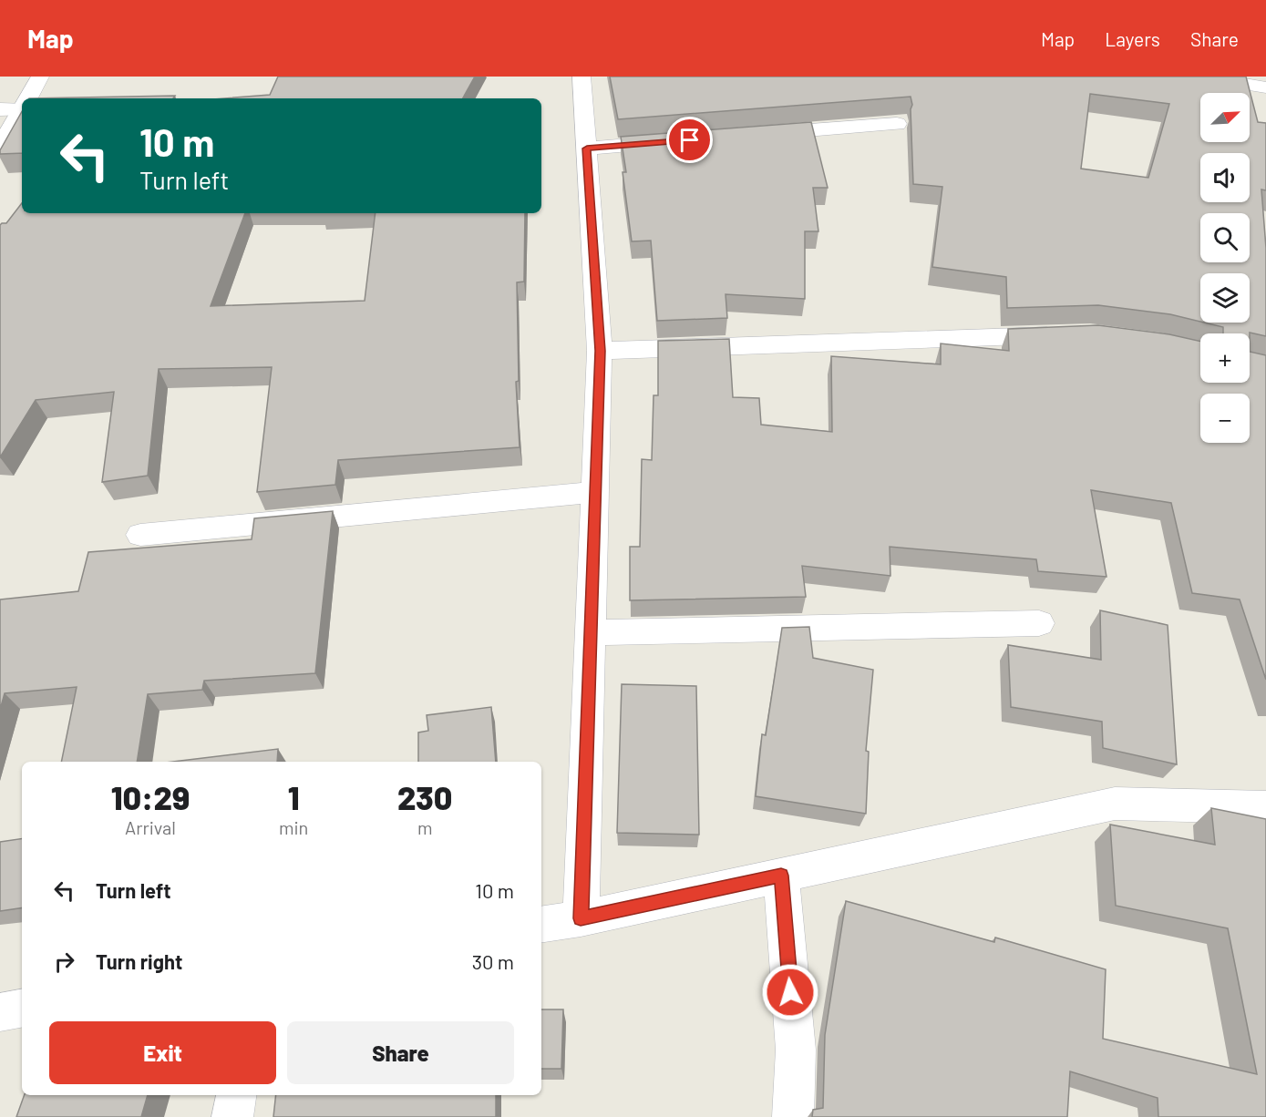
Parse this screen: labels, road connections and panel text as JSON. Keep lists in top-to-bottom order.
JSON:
{
  "north": "top right",
  "page": {
    "header": "Map",
    "nav": ["Map", "Layers", "Share"],
    "map_buttons": ["+", "−"],
    "turn": ["10 m", "Turn left"],
    "eta": [
      "10:29",
      "Arrival",
      "1",
      "min",
      "230",
      "m"
    ],
    "list": [
      {
        "name": "Turn left",
        "value": "10 m"
      },
      {
        "name": "Turn right",
        "value": "30 m"
      }
    ],
    "buttons": ["Exit", "Share"]
  }
}
